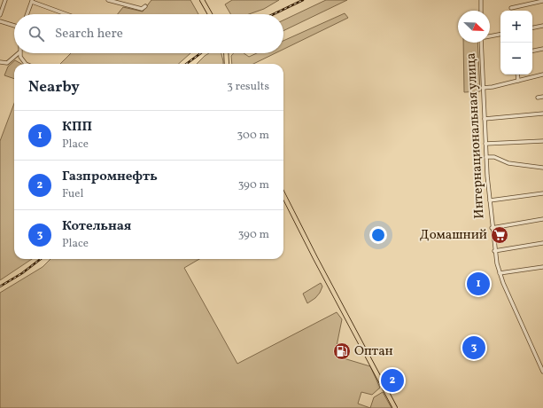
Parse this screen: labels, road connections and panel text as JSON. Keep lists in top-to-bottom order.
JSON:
{
  "streets": {
    "street": ["Интернациональная улица"]
  },
  "places": {
    "supermarket": ["Домашний"],
    "fuel station": ["Оптан"]
  },
  "north": "bottom right",
  "page": {
    "map_buttons": ["+", "−"],
    "search": "Search here",
    "heading": ["Nearby", "3 results"],
    "list": [
      {
        "mark": "1",
        "name": "КПП",
        "note": "Place",
        "value": "300 m"
      },
      {
        "mark": "2",
        "name": "Газпромнефть",
        "note": "Fuel",
        "value": "390 m"
      },
      {
        "mark": "3",
        "name": "Котельная",
        "note": "Place",
        "value": "390 m"
      }
    ],
    "pins": ["1", "3", "2"]
  }
}
